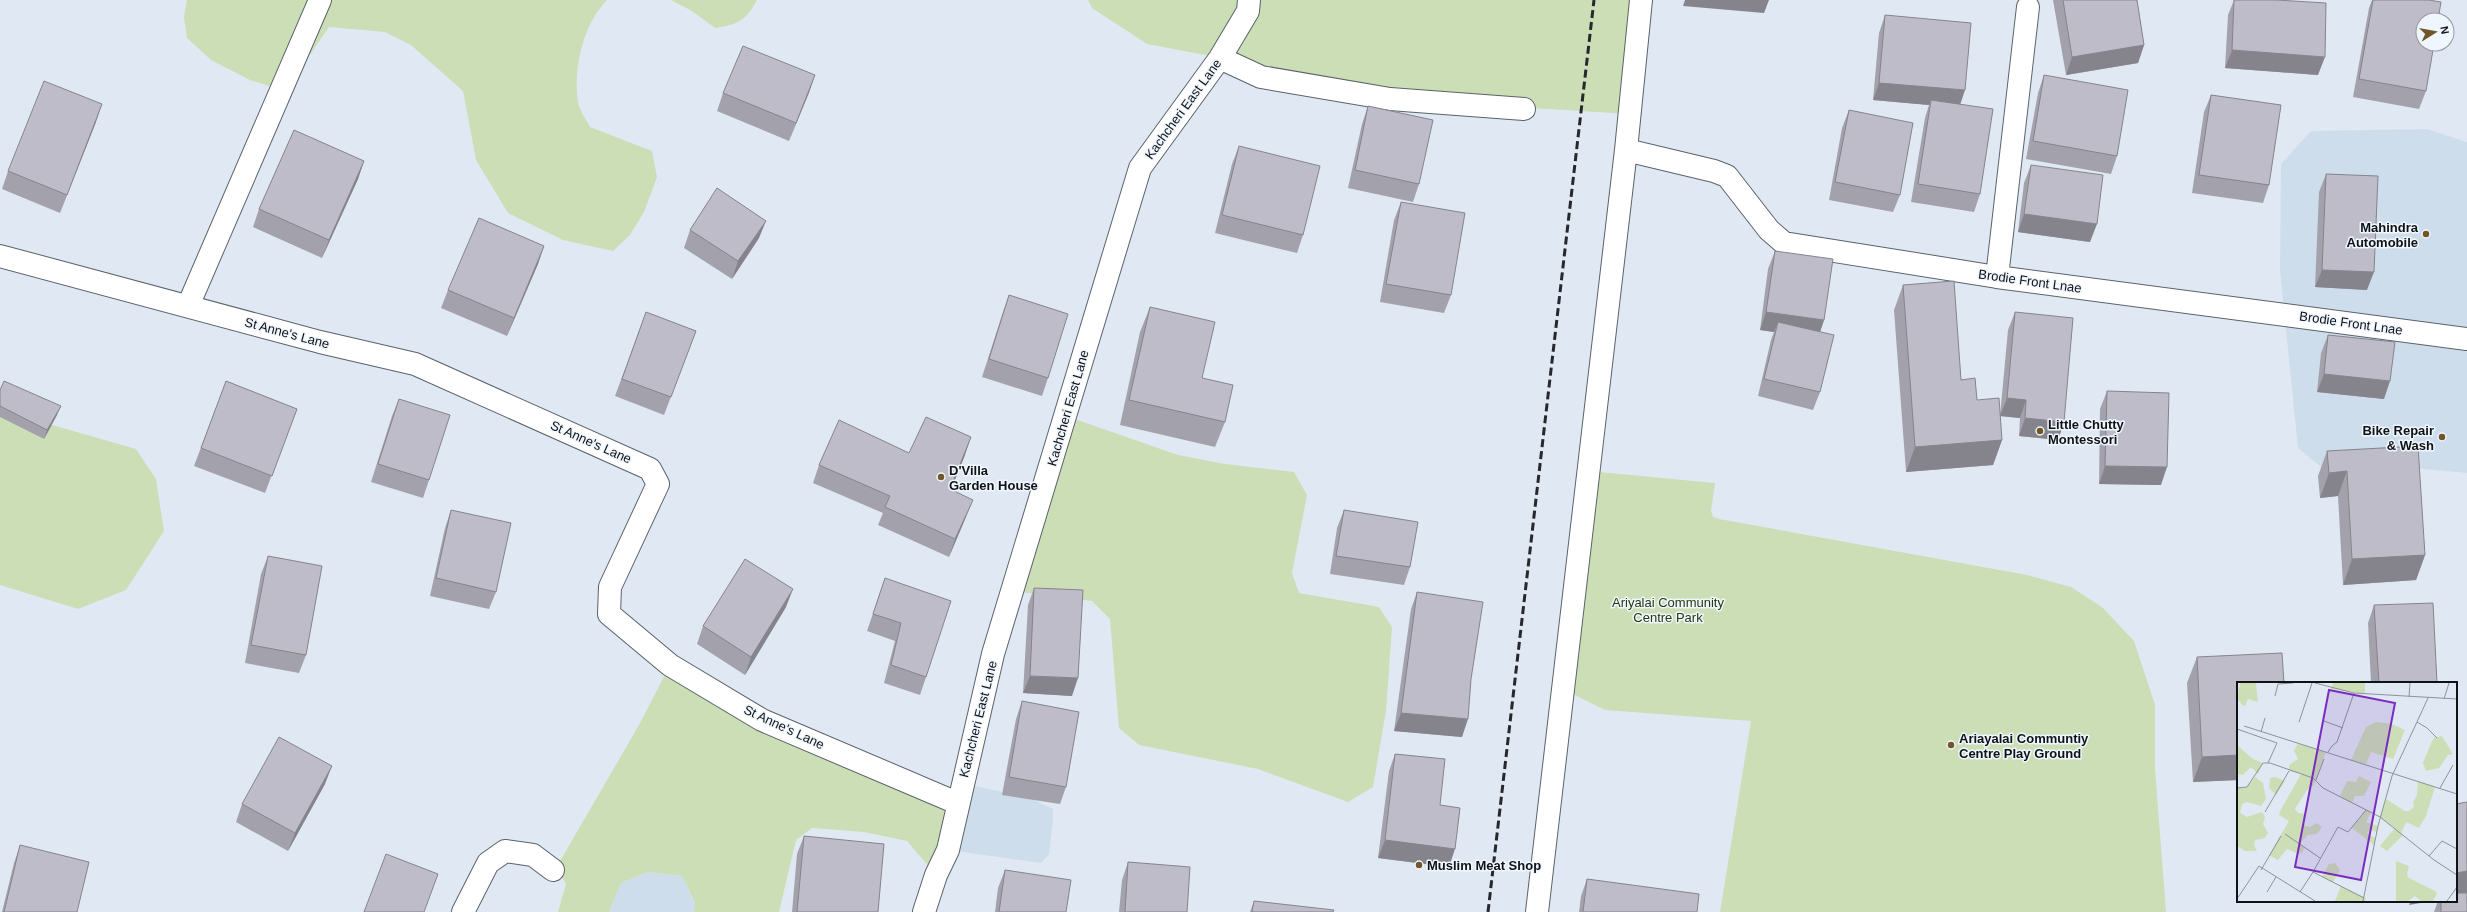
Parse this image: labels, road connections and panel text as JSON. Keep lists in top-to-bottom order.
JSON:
{
  "streets": {
    "street": ["Kachcheri East Lane", "Brodie Front Lnae", "St Anne's Lane"]
  },
  "crossings": [
    ["Kachcheri East Lane", "St Anne's Lane"]
  ],
  "parks": ["Ariyalai Community Centre Park"],
  "places": [
    "Mahindra Automobile",
    "Little Chutty Montessori",
    "Bike Repair & Wash",
    "D'Villa Garden House",
    "Ariayalai Communtiy Centre Play Ground",
    "Muslim Meat Shop"
  ],
  "north": "right"
}
